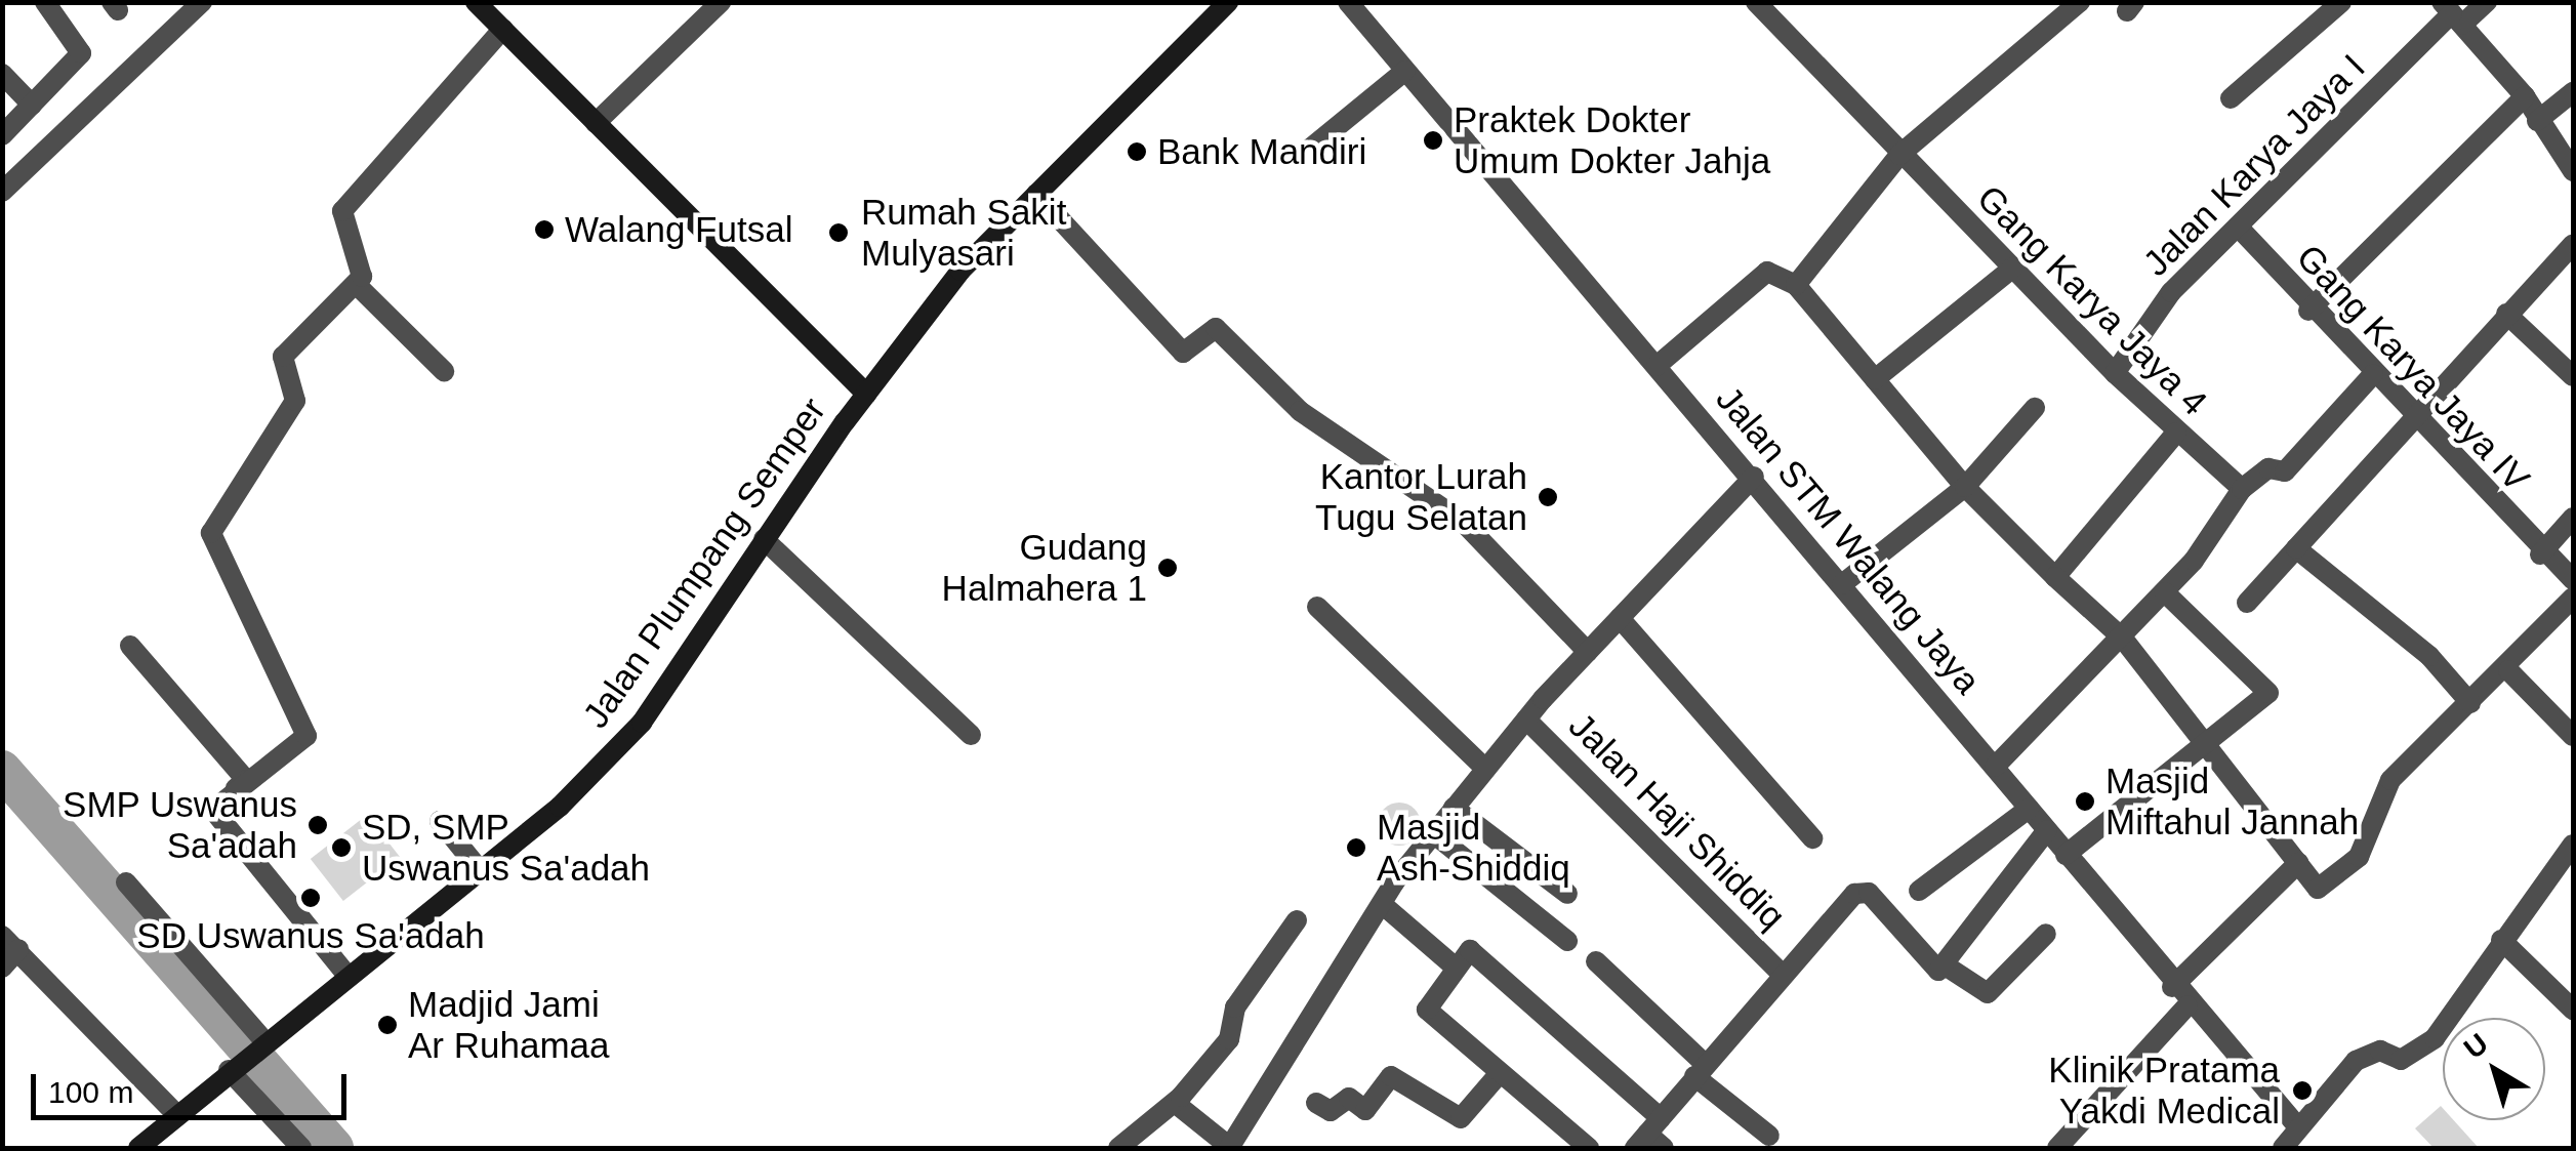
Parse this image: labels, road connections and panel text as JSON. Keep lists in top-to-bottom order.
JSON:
{
  "streets": {
    "main road": ["Jalan Plumpang Semper"],
    "street": [
      "Jalan Karya Jaya I",
      "Gang Karya Jaya 4",
      "Gang Karya Jaya IV",
      "Jalan STM Walang Jaya",
      "Jalan Haji Shiddiq"
    ]
  },
  "crossings": [
    ["Jalan Karya Jaya I", "Gang Karya Jaya 4"],
    ["Jalan Karya Jaya I", "Gang Karya Jaya IV"]
  ],
  "places": [
    "Praktek Dokter Umum Dokter Jahja",
    "Bank Mandiri",
    "Walang Futsal",
    "Rumah Sakit Mulyasari",
    "Kantor Lurah Tugu Selatan",
    "Gudang Halmahera 1",
    "Masjid Miftahul Jannah",
    "SMP Uswanus Sa'adah",
    "SD, SMP Uswanus Sa'adah",
    "Masjid Ash-Shiddiq",
    "SD Uswanus Sa'adah",
    "Madjid Jami Ar Ruhamaa",
    "Klinik Pratama Yakdi Medical"
  ],
  "scale_bar": "100 m",
  "north": "top left"
}
